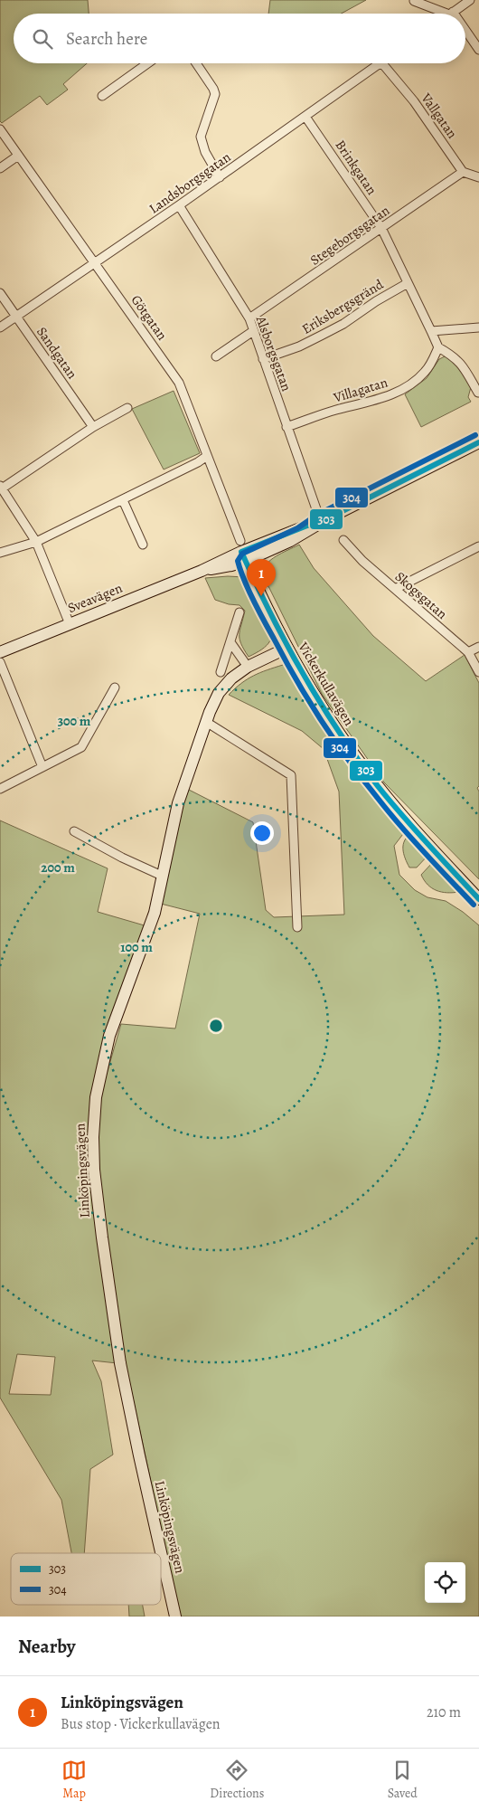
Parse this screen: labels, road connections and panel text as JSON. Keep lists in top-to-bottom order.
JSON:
{
  "streets": {
    "main road": ["Sveavägen", "Vickerkullavägen", "Linköpingsvägen"],
    "street": [
      "Vallgatan",
      "Brinkgatan",
      "Landsborgsgatan",
      "Stegeborgsgatan",
      "Eriksbergsgränd",
      "Götgatan",
      "Sandgatan",
      "Alsborgsgatan",
      "Villagatan",
      "Skogsgatan"
    ]
  },
  "crossings": [
    ["Vallgatan", "Stegeborgsgatan"],
    ["Brinkgatan", "Landsborgsgatan"],
    ["Brinkgatan", "Stegeborgsgatan"],
    ["Brinkgatan", "Eriksbergsgränd"],
    ["Landsborgsgatan", "Götgatan"],
    ["Landsborgsgatan", "Sandgatan"],
    ["Landsborgsgatan", "Alsborgsgatan"],
    ["Stegeborgsgatan", "Alsborgsgatan"],
    ["Eriksbergsgränd", "Alsborgsgatan"],
    ["Götgatan", "Sveavägen"],
    ["Götgatan", "Vickerkullavägen"],
    ["Alsborgsgatan", "Villagatan"],
    ["Alsborgsgatan", "Sveavägen"],
    ["Sveavägen", "Vickerkullavägen"],
    ["Vickerkullavägen", "Linköpingsvägen"]
  ],
  "lines": ["transit line 304", "transit line 303"],
  "legend": ["303", "304"],
  "page": {
    "search": "Search here",
    "pins": "1",
    "heading": "Nearby",
    "list": [
      {
        "mark": "1",
        "name": "Linköpingsvägen",
        "note": "Bus stop · Vickerkullavägen",
        "value": "210 m"
      }
    ],
    "nav": ["Map", "Directions", "Saved"]
  },
  "rings": ["300 m", "200 m", "100 m"]
}
